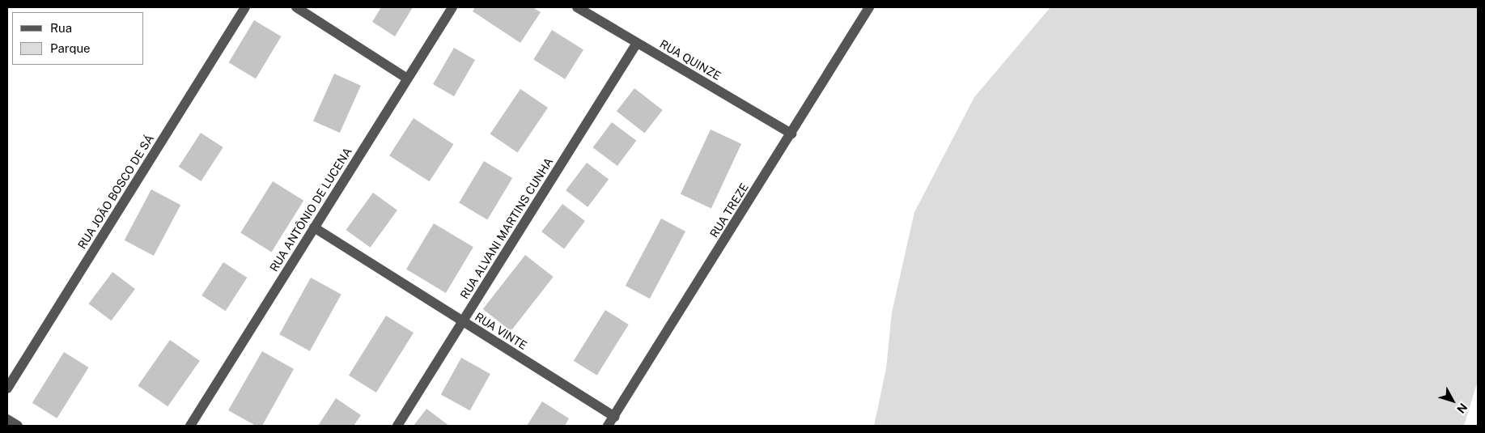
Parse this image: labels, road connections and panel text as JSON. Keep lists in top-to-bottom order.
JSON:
{
  "streets": {
    "lane": [
      "RUA QUINZE",
      "RUA JOÃO BOSCO DE SÁ",
      "RUA ANTÔNIO DE LUCENA",
      "RUA TREZE",
      "RUA ALVANI MARTINS CUNHA",
      "RUA VINTE"
    ]
  },
  "crossings": [
    ["RUA QUINZE", "RUA TREZE"],
    ["RUA QUINZE", "RUA ALVANI MARTINS CUNHA"],
    ["RUA ANTÔNIO DE LUCENA", "RUA VINTE"],
    ["RUA TREZE", "RUA VINTE"],
    ["RUA ALVANI MARTINS CUNHA", "RUA VINTE"]
  ],
  "legend": ["Rua", "Parque"],
  "north": "bottom right"
}
